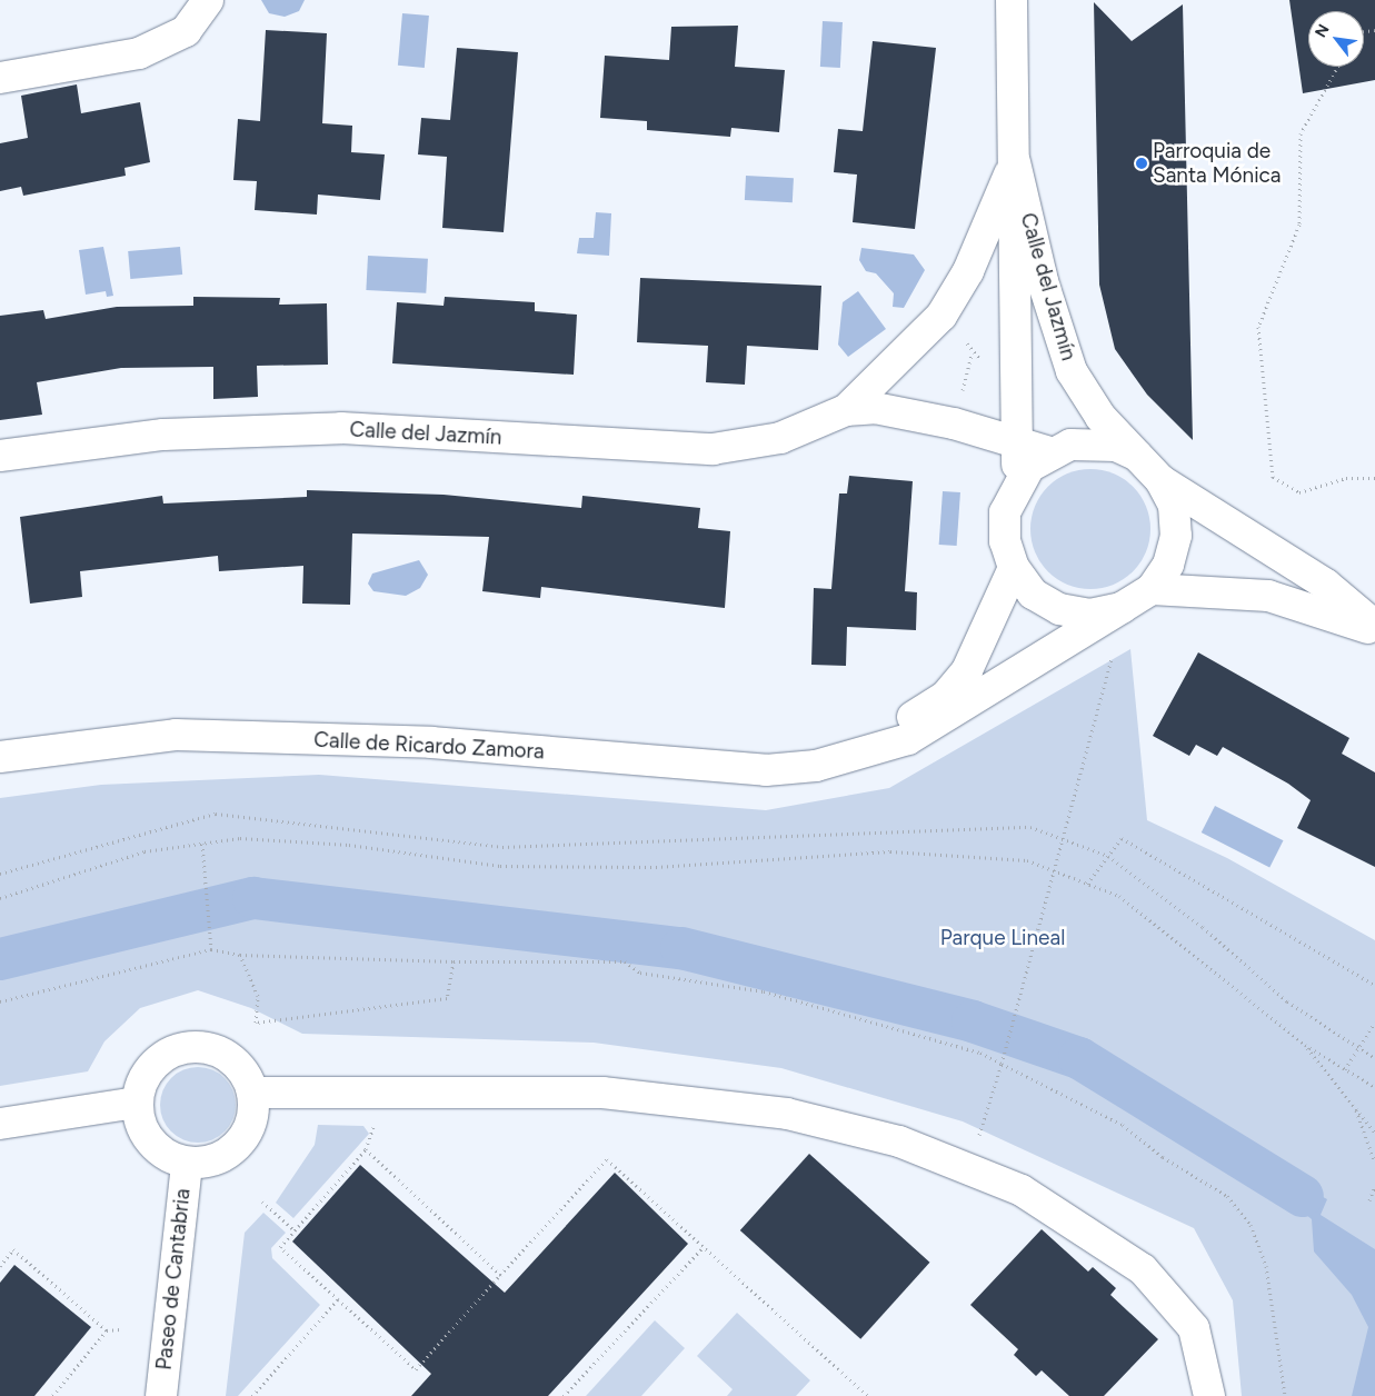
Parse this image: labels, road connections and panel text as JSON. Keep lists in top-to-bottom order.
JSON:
{
  "streets": {
    "street": ["Calle del Jazmín", "Calle de Ricardo Zamora", "Paseo de Cantabria"]
  },
  "crossings": [
    ["Calle del Jazmín", "Calle de Ricardo Zamora"]
  ],
  "parks": ["Parque Lineal"],
  "places": ["Parroquia de Santa Mónica"],
  "north": "top left"
}
